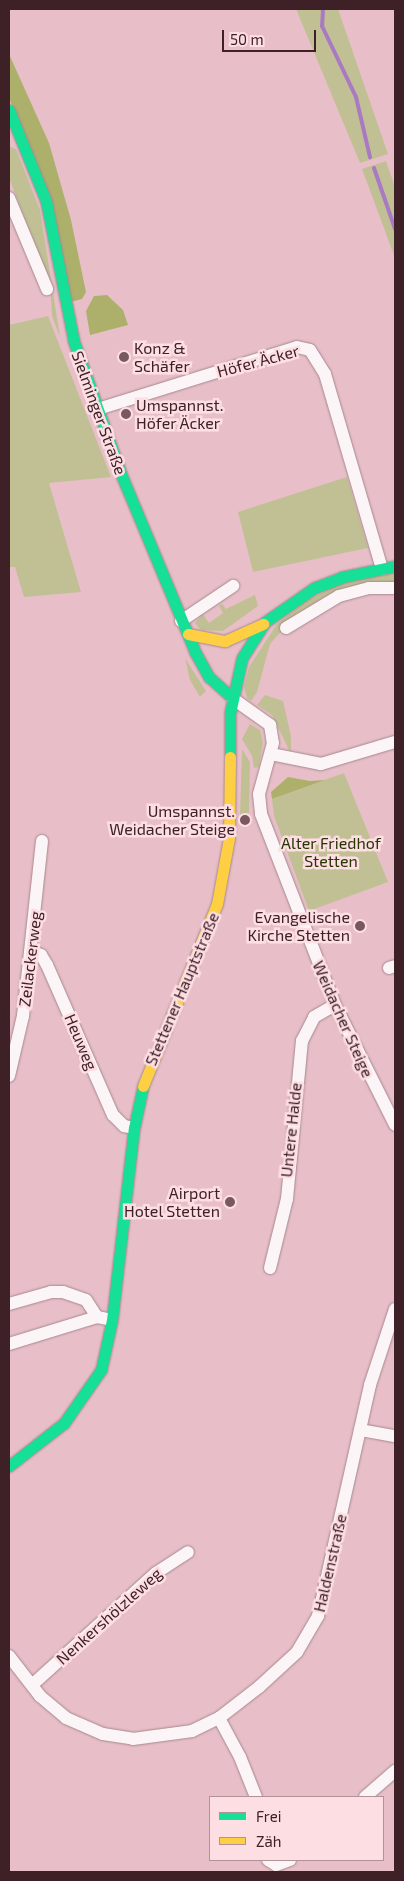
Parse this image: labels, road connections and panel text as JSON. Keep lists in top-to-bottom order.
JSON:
{
  "streets": {
    "street": [
      "Höfer Äcker",
      "Sielminger Straße",
      "Zeilackerweg",
      "Stettener Hauptstraße",
      "Weidacher Steige",
      "Heuweg",
      "Untere Halde",
      "Haldenstraße",
      "Nenkershölzleweg"
    ]
  },
  "crossings": [
    ["Höfer Äcker", "Sielminger Straße"],
    ["Höfer Äcker", "Stettener Hauptstraße"],
    ["Sielminger Straße", "Stettener Hauptstraße"],
    ["Sielminger Straße", "Weidacher Steige"],
    ["Zeilackerweg", "Heuweg"],
    ["Stettener Hauptstraße", "Weidacher Steige"],
    ["Stettener Hauptstraße", "Heuweg"],
    ["Weidacher Steige", "Untere Halde"],
    ["Haldenstraße", "Nenkershölzleweg"]
  ],
  "parks": ["Alter Friedhof Stetten"],
  "places": [
    "Konz & Schäfer",
    "Umspannst. Höfer Äcker",
    "Umspannst. Weidacher Steige",
    "Evangelische Kirche Stetten",
    "Airport Hotel Stetten"
  ],
  "legend": ["Frei", "Zäh"],
  "scale_bar": "50 m"
}
